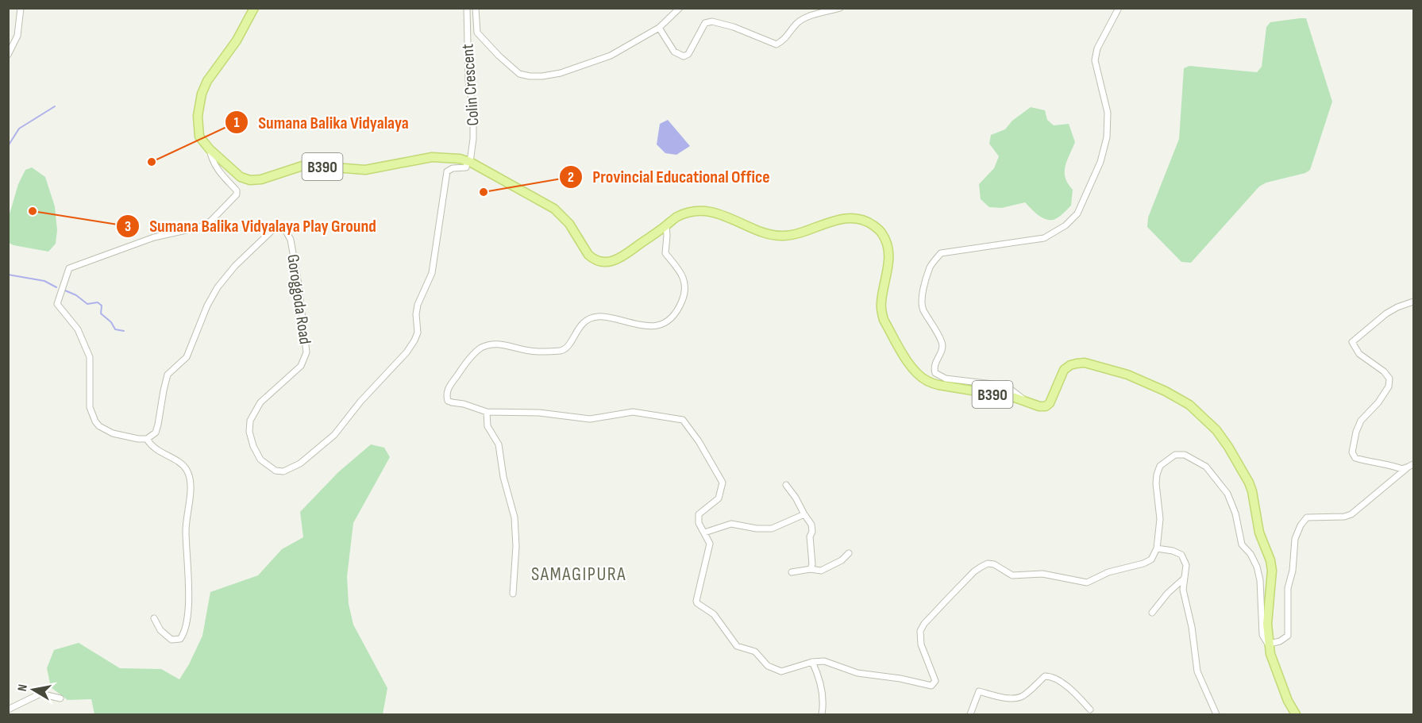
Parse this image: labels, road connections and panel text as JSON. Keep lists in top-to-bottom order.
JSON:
{
  "streets": {
    "main road": ["B390"],
    "street": ["Colin Crescent", "Goroggoda Road"]
  },
  "crossings": [
    ["Colin Crescent", "B390"],
    ["Colin Crescent", "Goroggoda Road"],
    ["B390", "Goroggoda Road"]
  ],
  "districts": ["SAMAGIPURA"],
  "places": ["Sumana Balika Vidyalaya", "Provincial Educational Office", "Sumana Balika Vidyalaya Play Ground"],
  "north": "left"
}
